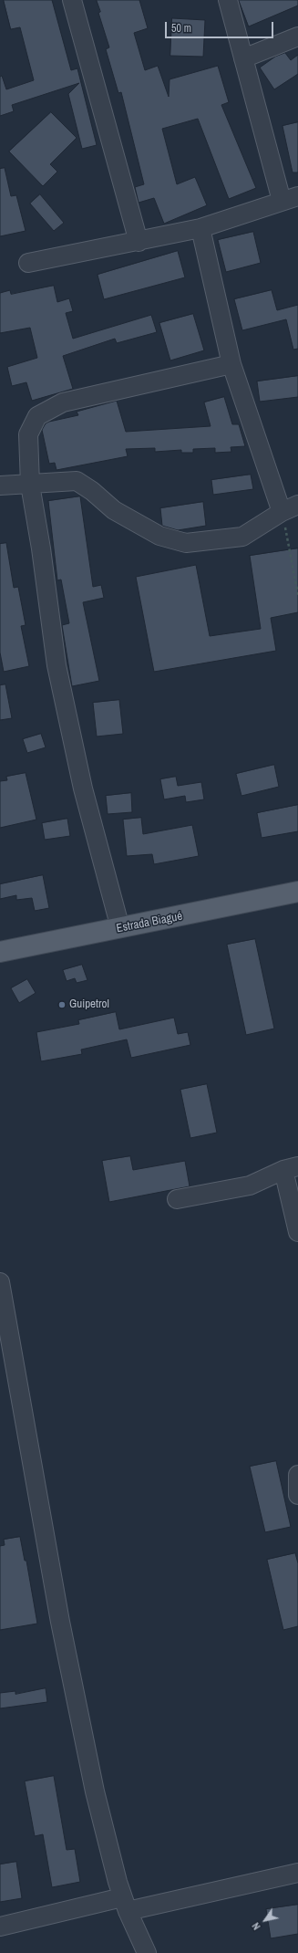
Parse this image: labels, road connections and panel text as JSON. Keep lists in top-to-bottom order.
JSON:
{
  "streets": {
    "main road": ["Estrada Biagué"]
  },
  "places": ["Guipetrol"],
  "scale_bar": "50 m",
  "north": "bottom left"
}
